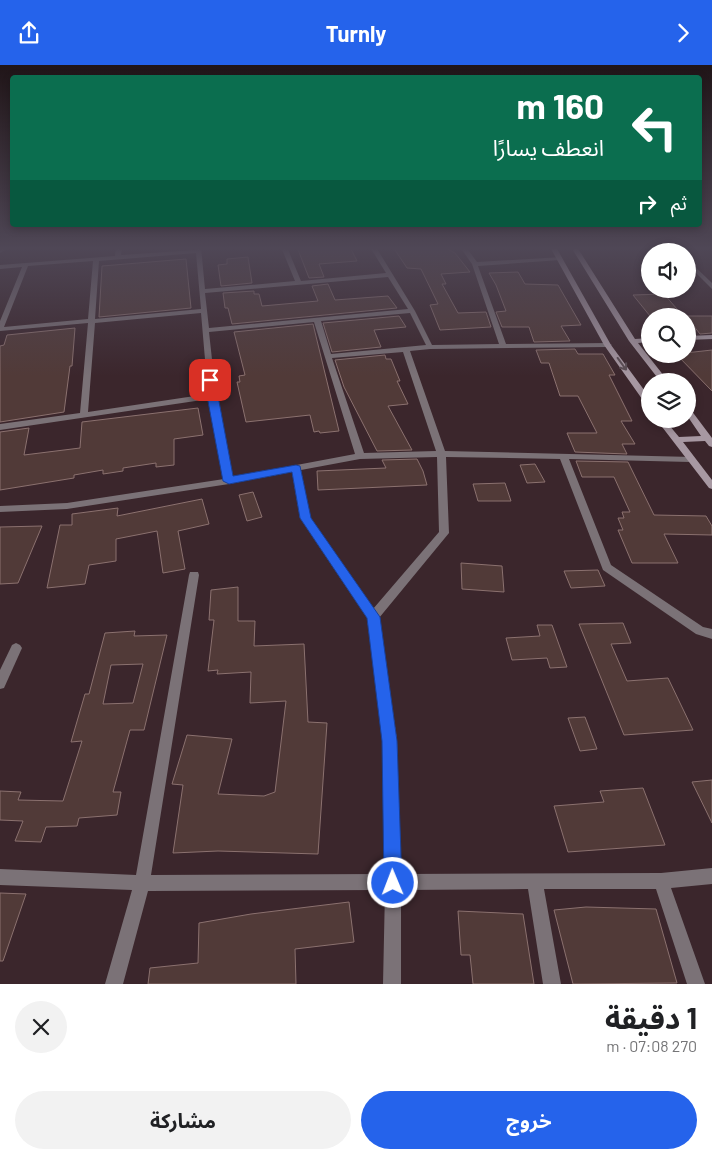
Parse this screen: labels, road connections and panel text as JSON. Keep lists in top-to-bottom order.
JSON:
{
  "page": {
    "header": "Turnly",
    "turn": ["160 m", "انعطف يسارًا"],
    "then": "ثم",
    "heading": ["1 دقيقة", "270 m · 07:08"],
    "buttons": ["خروج", "مشاركة"]
  }
}
